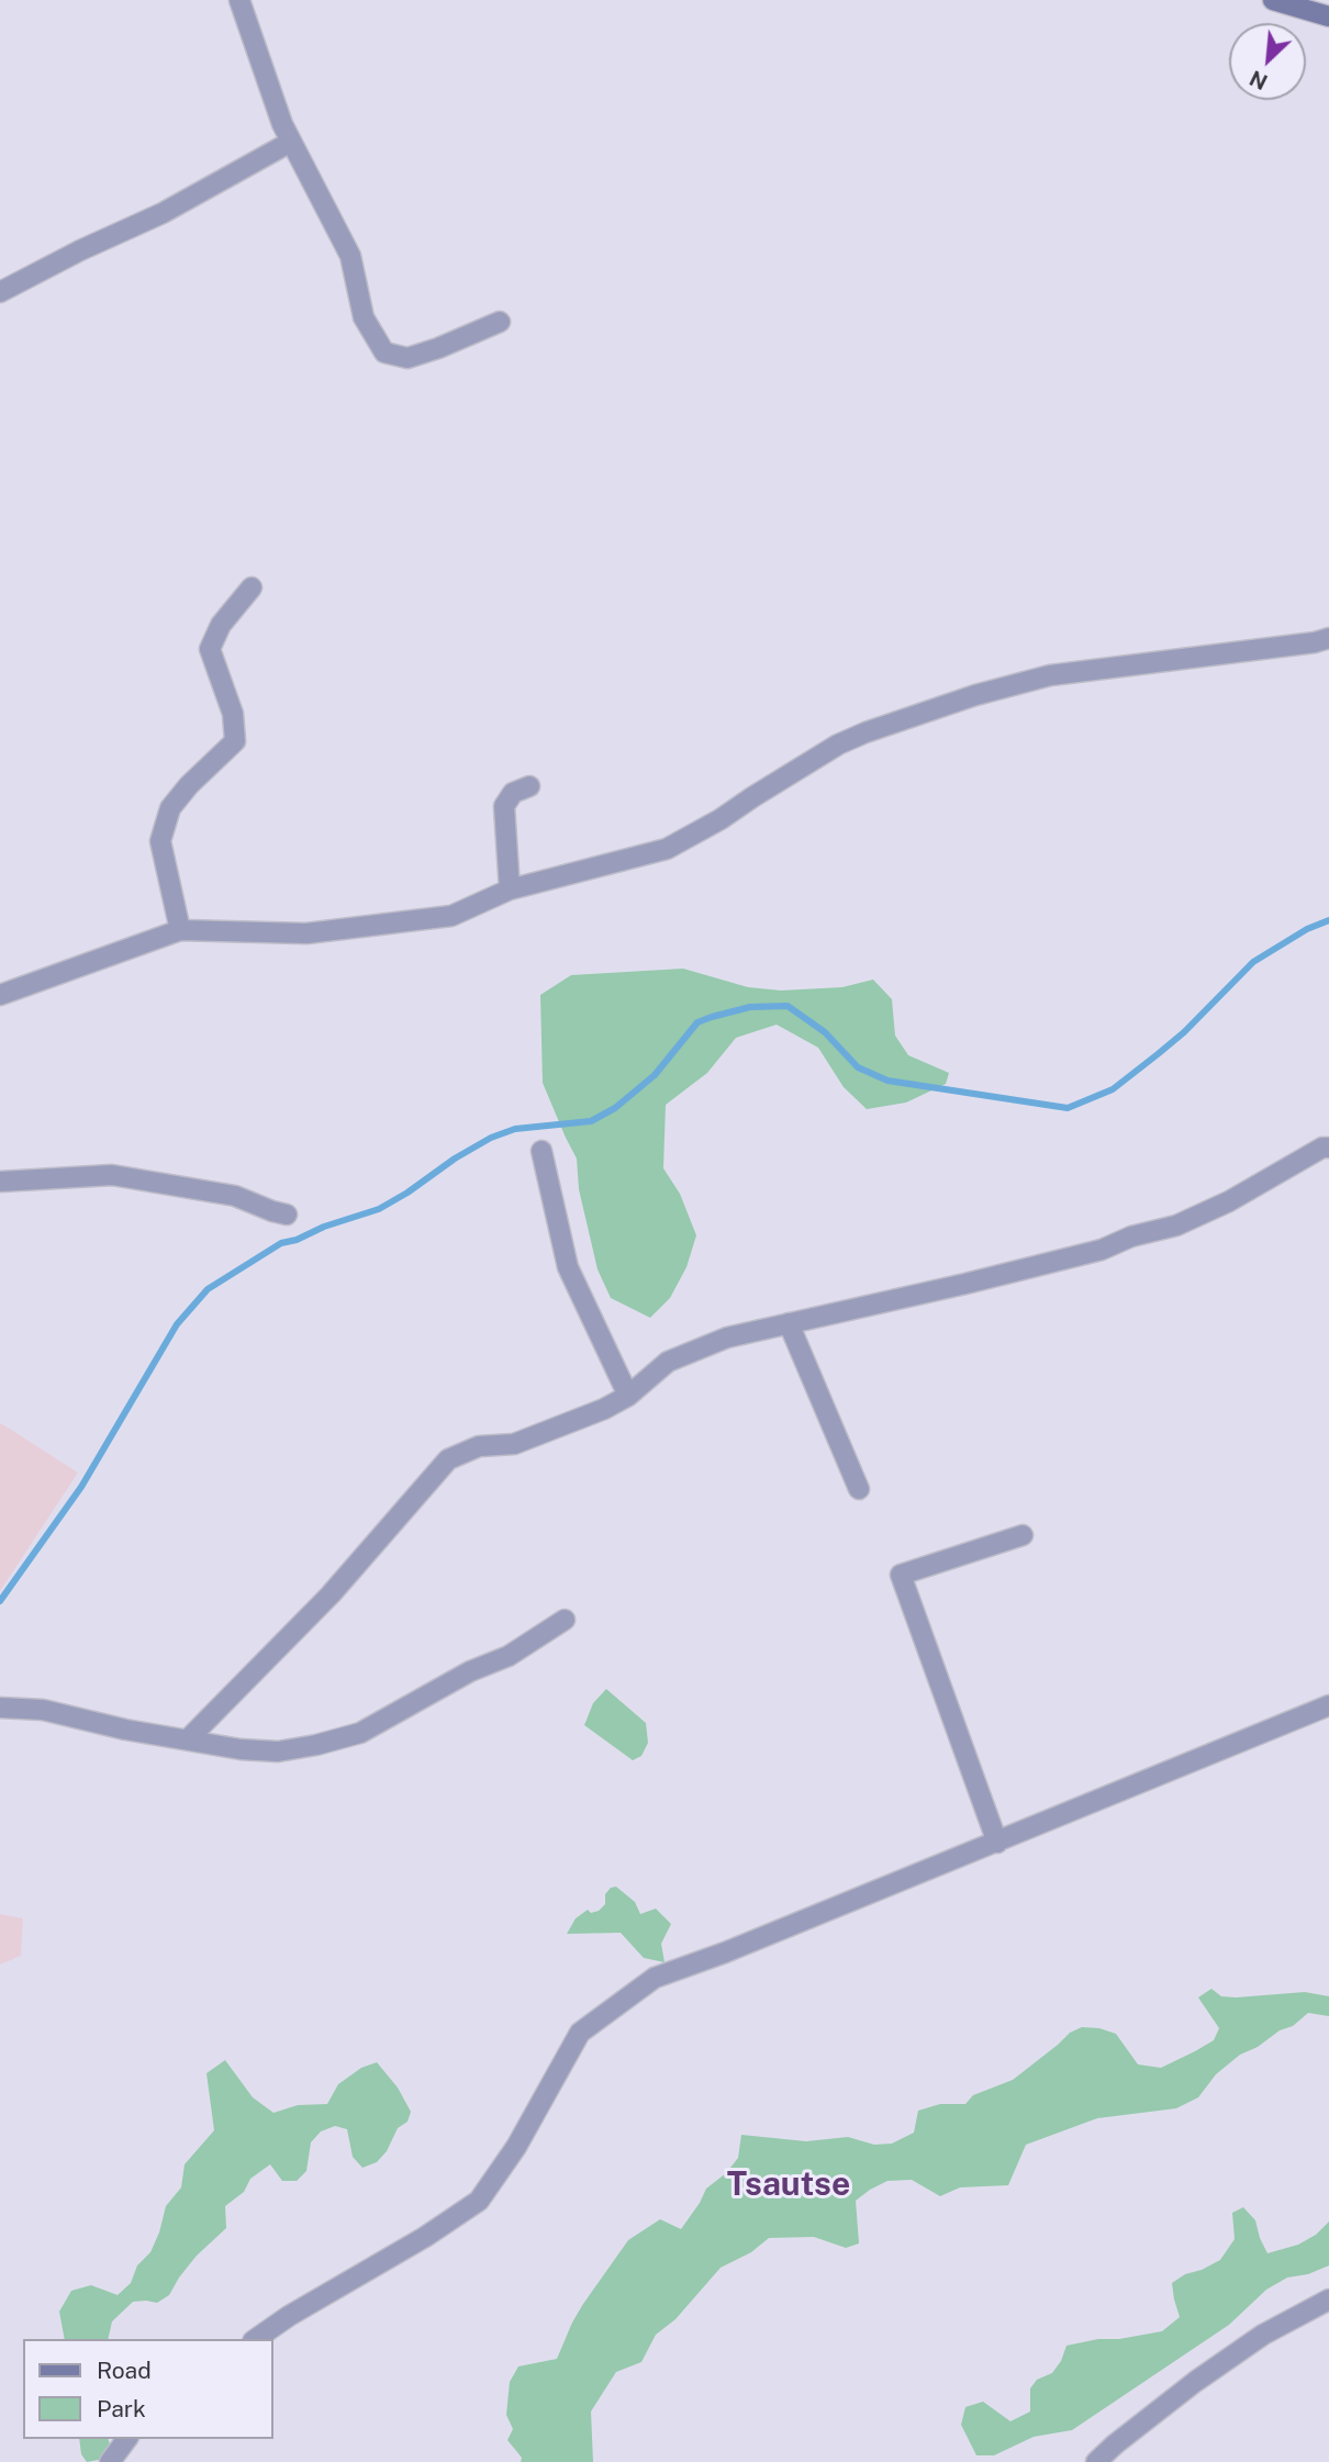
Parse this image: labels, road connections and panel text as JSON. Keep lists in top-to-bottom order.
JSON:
{
  "districts": ["Tsautse"],
  "legend": ["Road", "Park"],
  "north": "bottom left"
}
